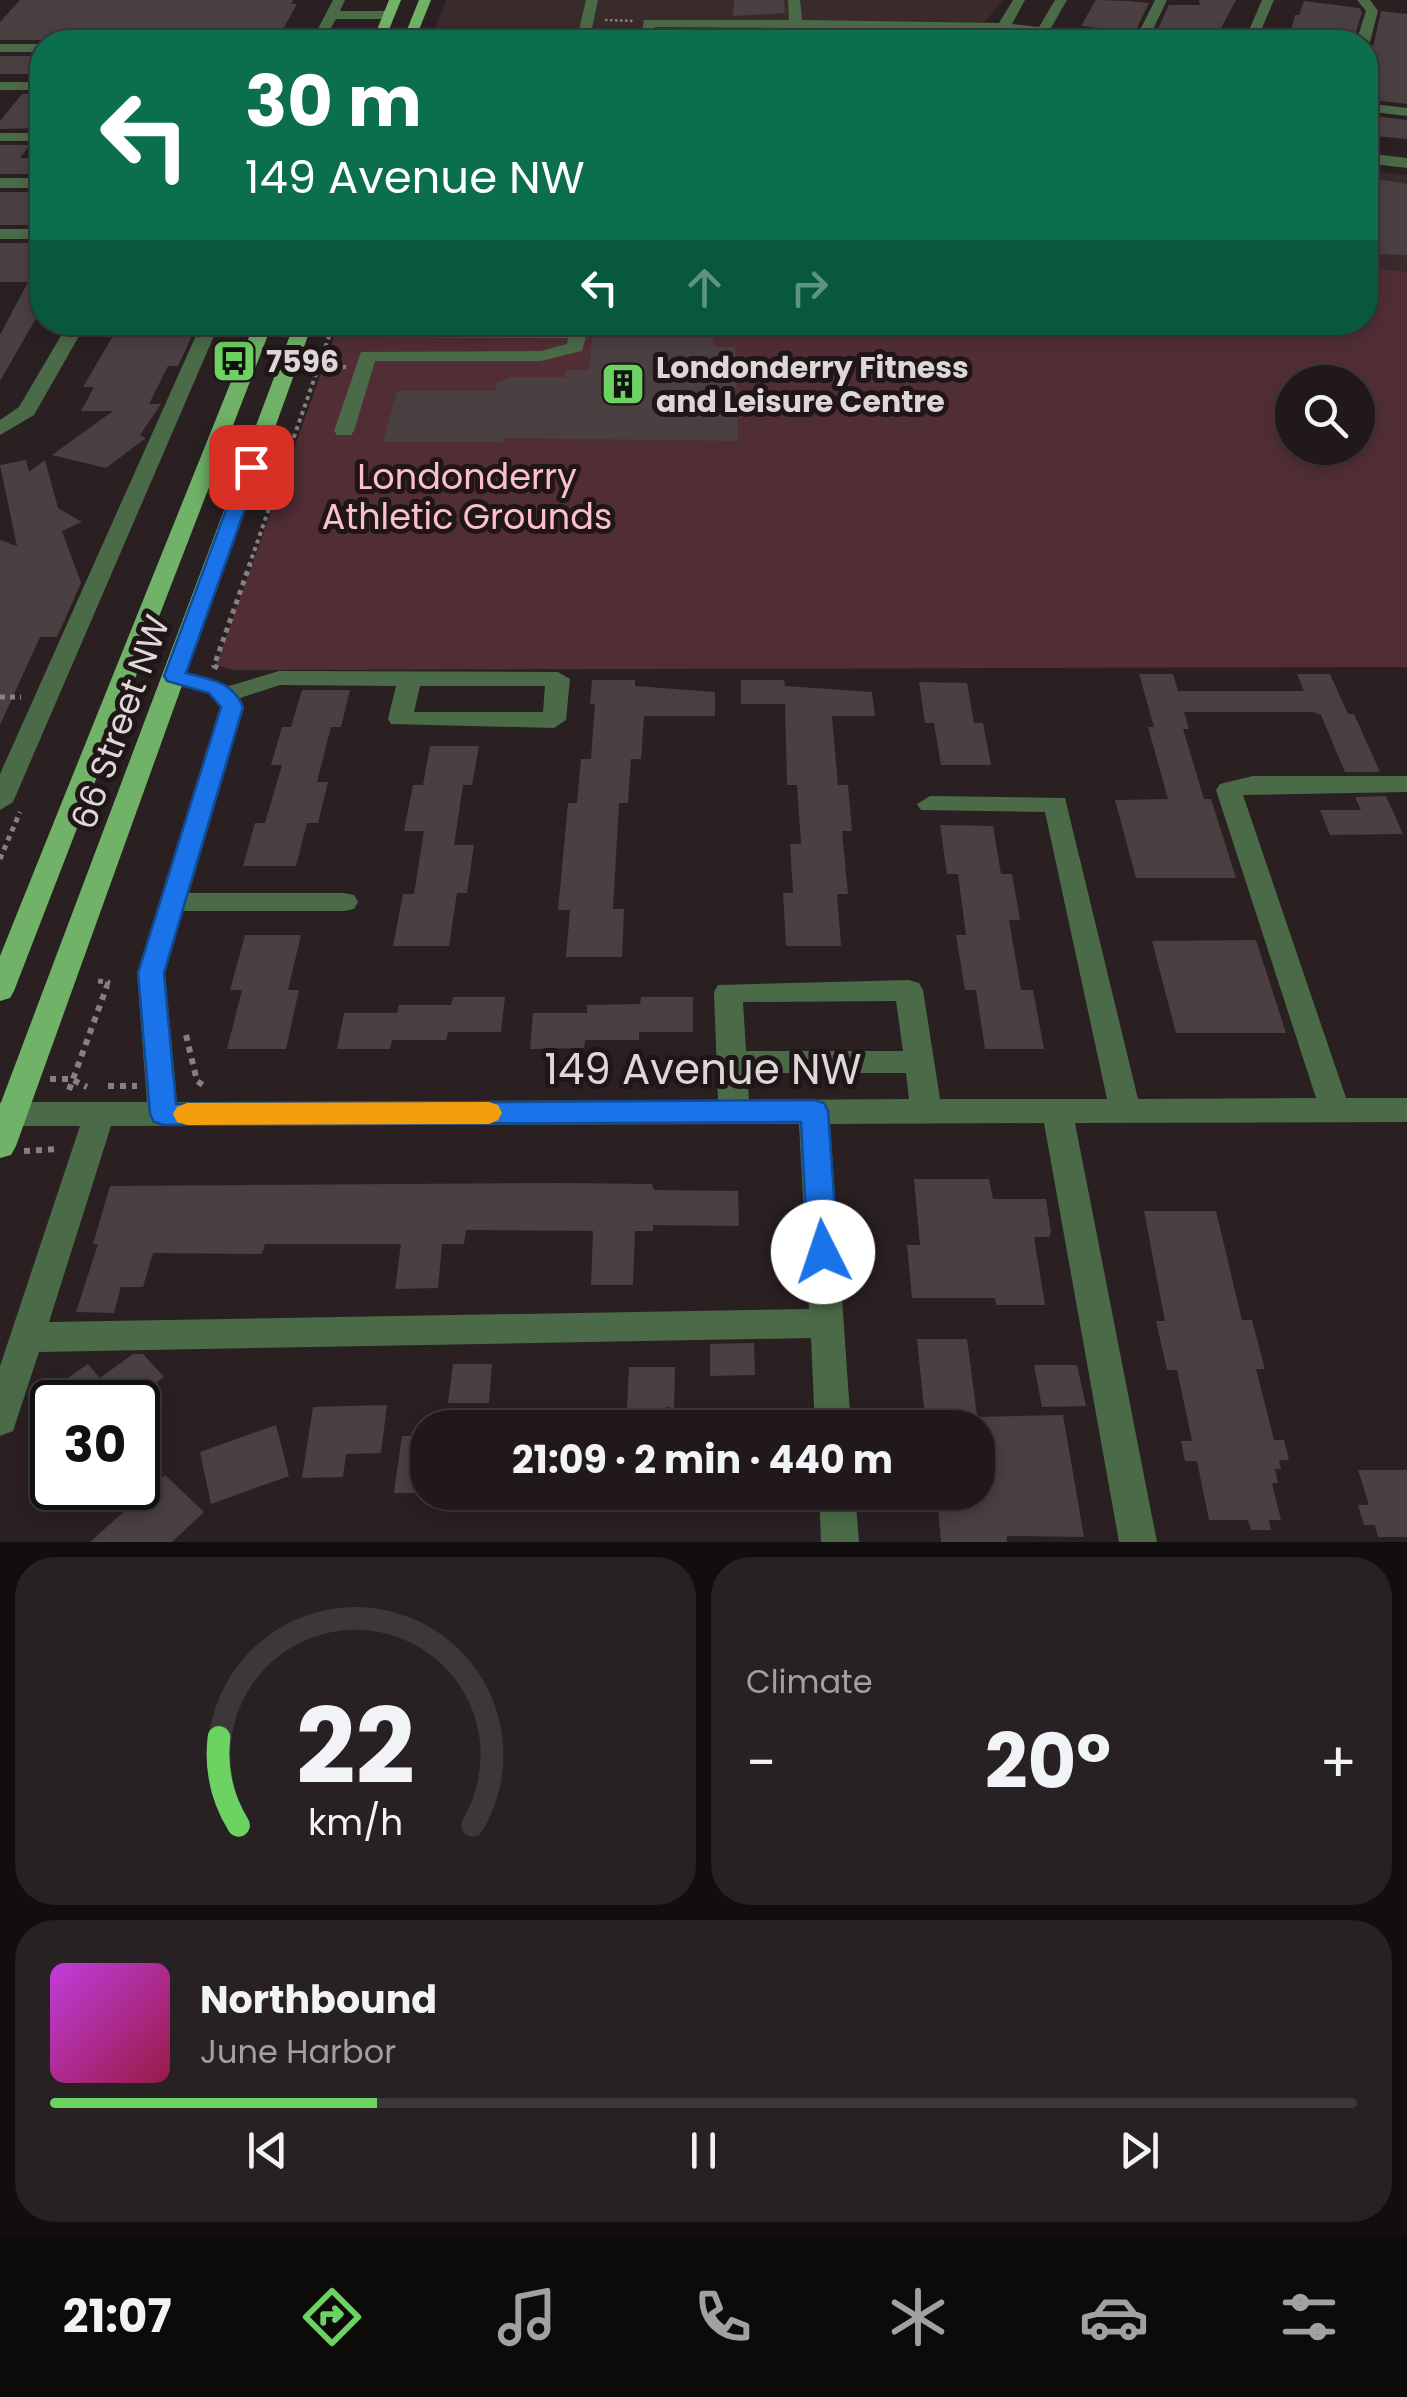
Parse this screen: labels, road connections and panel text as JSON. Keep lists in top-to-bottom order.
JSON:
{
  "streets": {
    "main road": ["66 Street NW"],
    "street": ["149 Avenue NW"]
  },
  "crossings": [
    ["66 Street NW", "149 Avenue NW"]
  ],
  "parks": ["Londonderry Athletic Grounds"],
  "places": {
    "bus stop": ["7596"],
    "building": ["Londonderry Fitness and Leisure Centre"]
  },
  "page": {
    "turn": ["30 m", "149 Avenue NW"],
    "limit": "30",
    "trip": "21:09 · 2 min · 440 m",
    "tile": "Climate",
    "heat": ["−", "20°", "+"],
    "song": ["Northbound", "June Harbor"],
    "tabs": "21:07",
    "gauge": ["22", "km/h"]
  }
}
